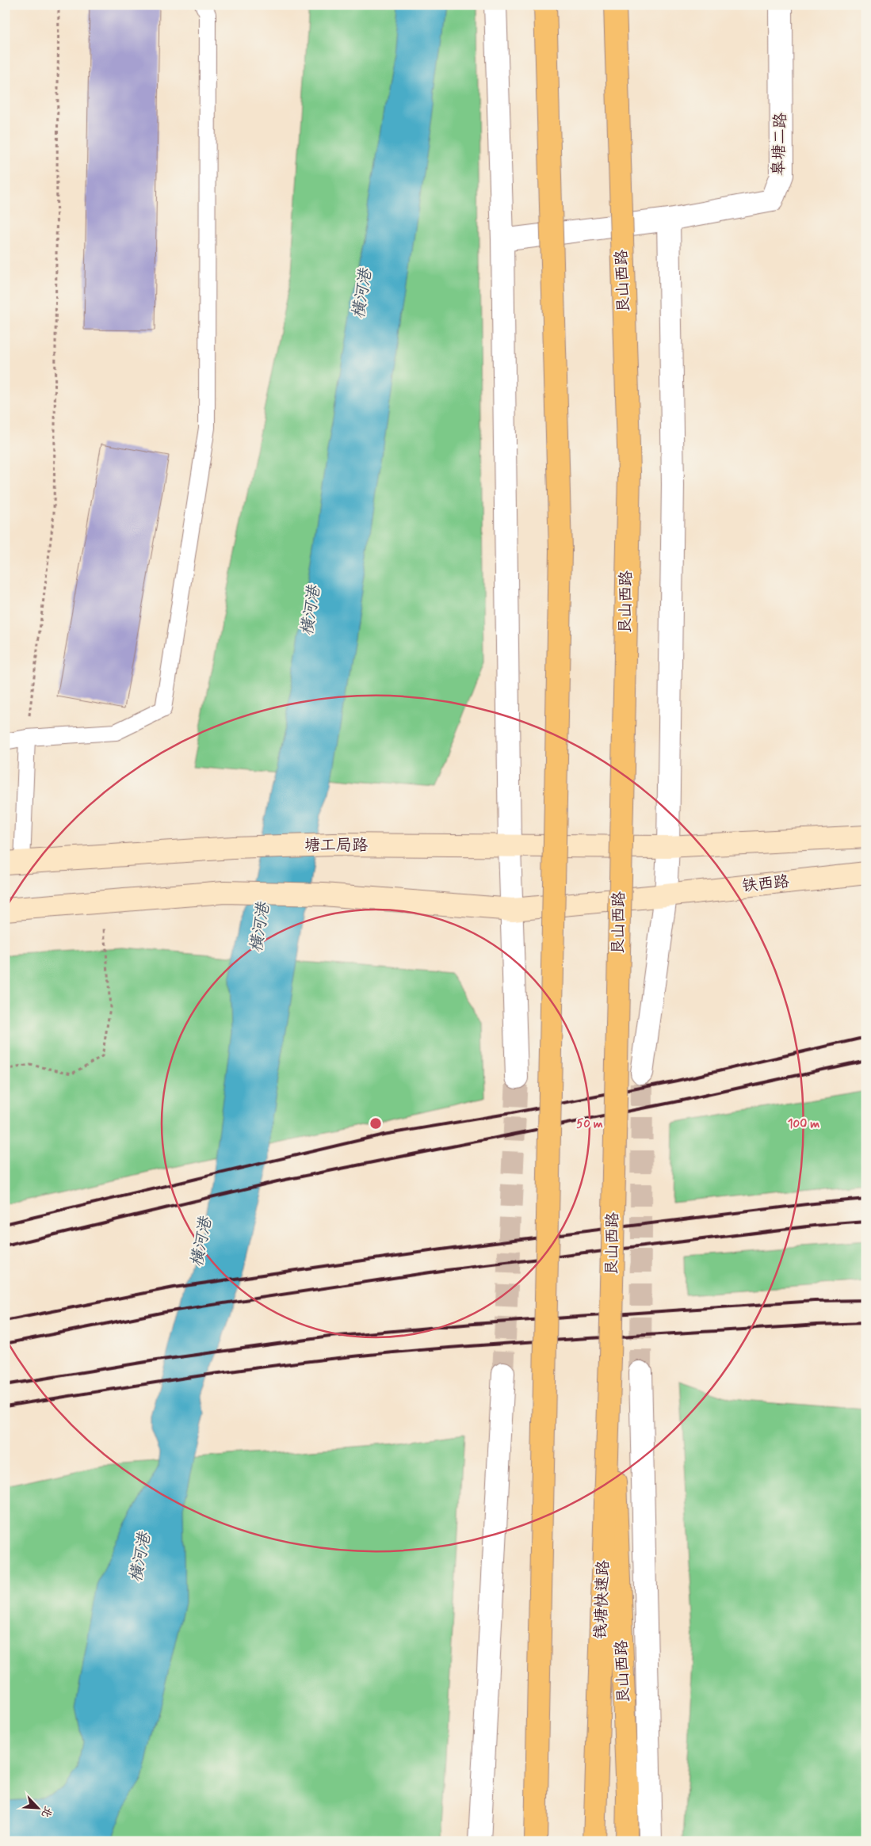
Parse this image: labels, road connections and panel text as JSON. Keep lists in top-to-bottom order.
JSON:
{
  "streets": {
    "main road": [
      "艮山西路",
      "塘工局路",
      "铁西路",
      "钱塘快速路"
    ],
    "street": ["皋塘二路"]
  },
  "crossings": [
    ["艮山西路", "钱塘快速路"]
  ],
  "water": ["横河港"],
  "north": "bottom right",
  "rings": ["50 m", "100 m"]
}
